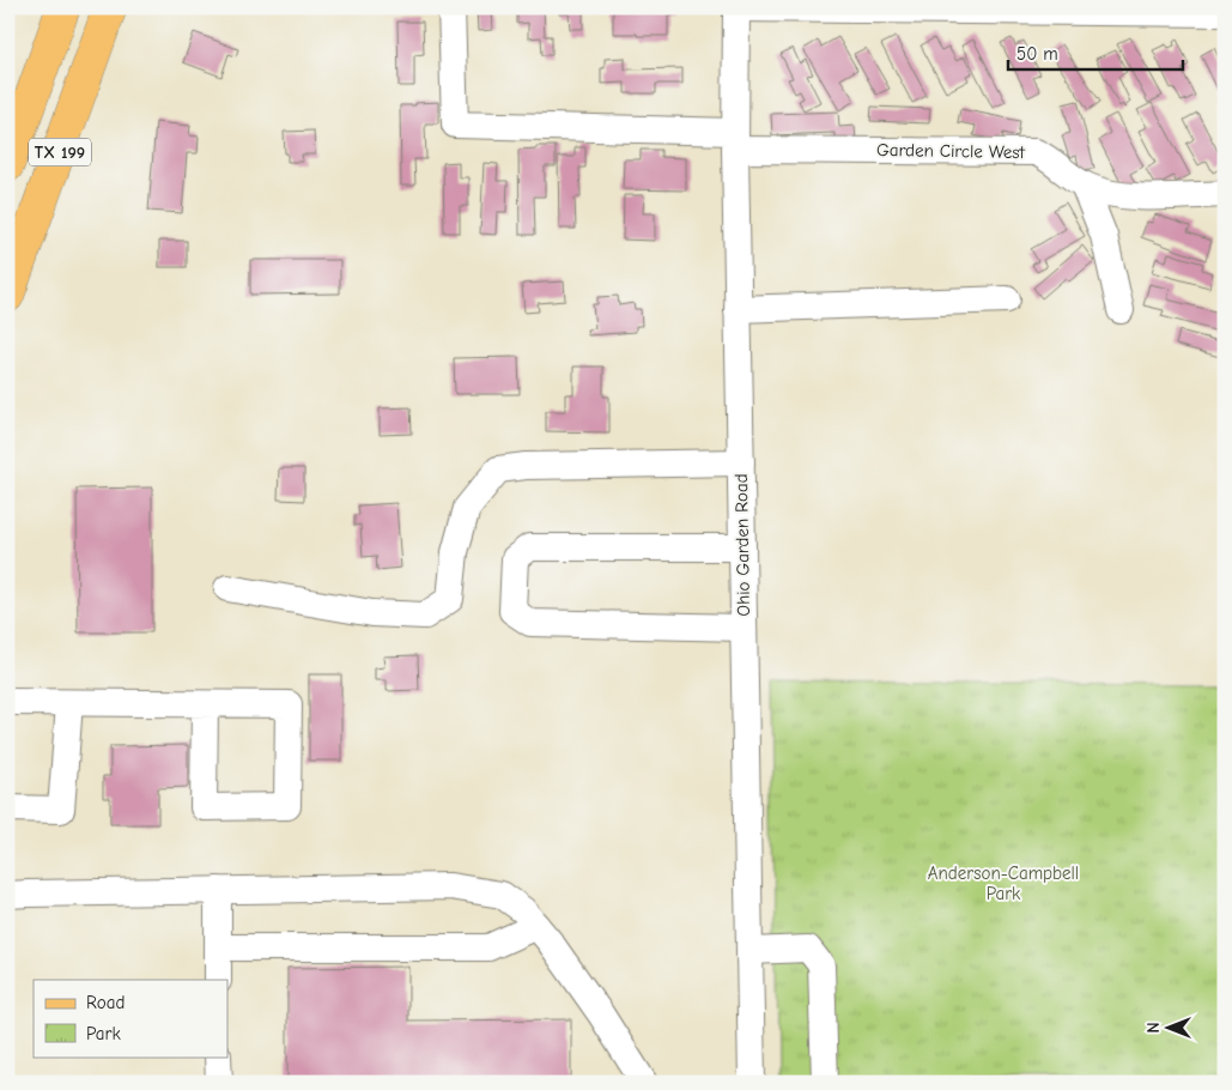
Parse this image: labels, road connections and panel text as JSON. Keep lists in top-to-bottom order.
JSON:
{
  "streets": {
    "main road": ["TX 199"],
    "street": ["Garden Circle West", "Ohio Garden Road"]
  },
  "crossings": [
    ["Garden Circle West", "Ohio Garden Road"]
  ],
  "parks": ["Anderson-Campbell Park"],
  "legend": ["Road", "Park"],
  "scale_bar": "50 m",
  "north": "left"
}
